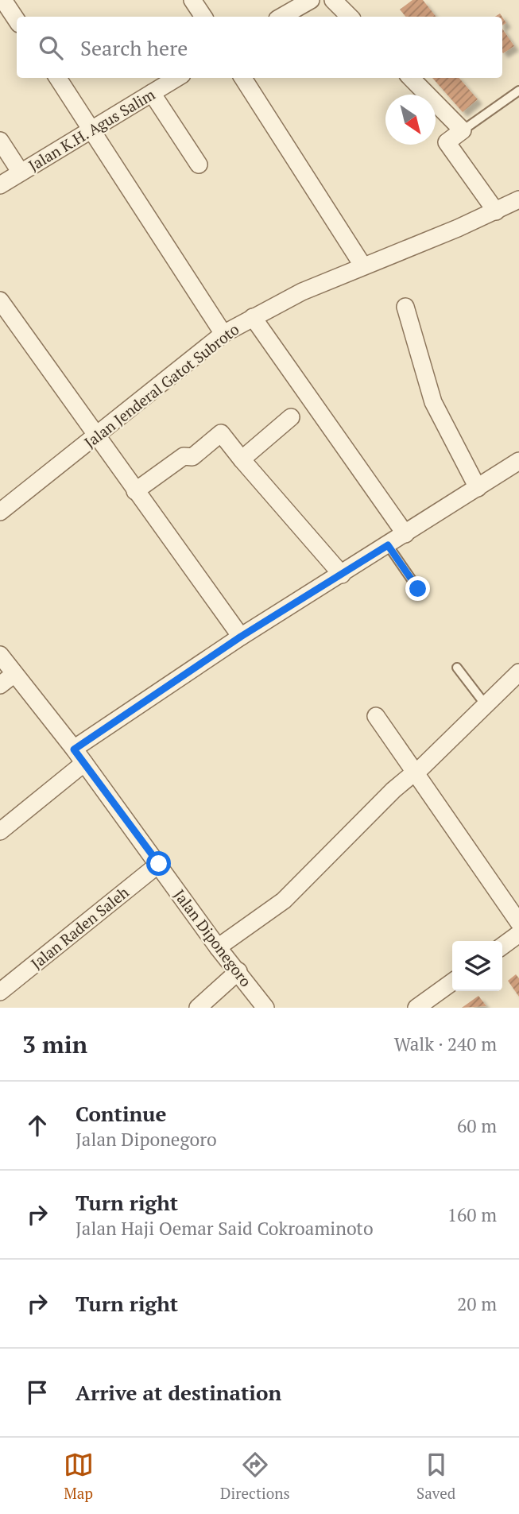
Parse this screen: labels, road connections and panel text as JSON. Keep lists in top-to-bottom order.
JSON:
{
  "streets": {
    "street": [
      "Jalan K.H. Agus Salim",
      "Jalan Jenderal Gatot Subroto",
      "Jalan Raden Saleh",
      "Jalan Diponegoro"
    ]
  },
  "crossings": [
    ["Jalan Raden Saleh", "Jalan Diponegoro"]
  ],
  "north": "bottom right",
  "page": {
    "search": "Search here",
    "heading": ["3 min", "Walk · 240 m"],
    "list": [
      ["Continue", "Jalan Diponegoro", "60 m"],
      ["Turn right", "Jalan Haji Oemar Said Cokroaminoto", "160 m"],
      ["Turn right", "20 m"],
      "Arrive at destination"
    ],
    "nav": ["Map", "Directions", "Saved"]
  }
}
